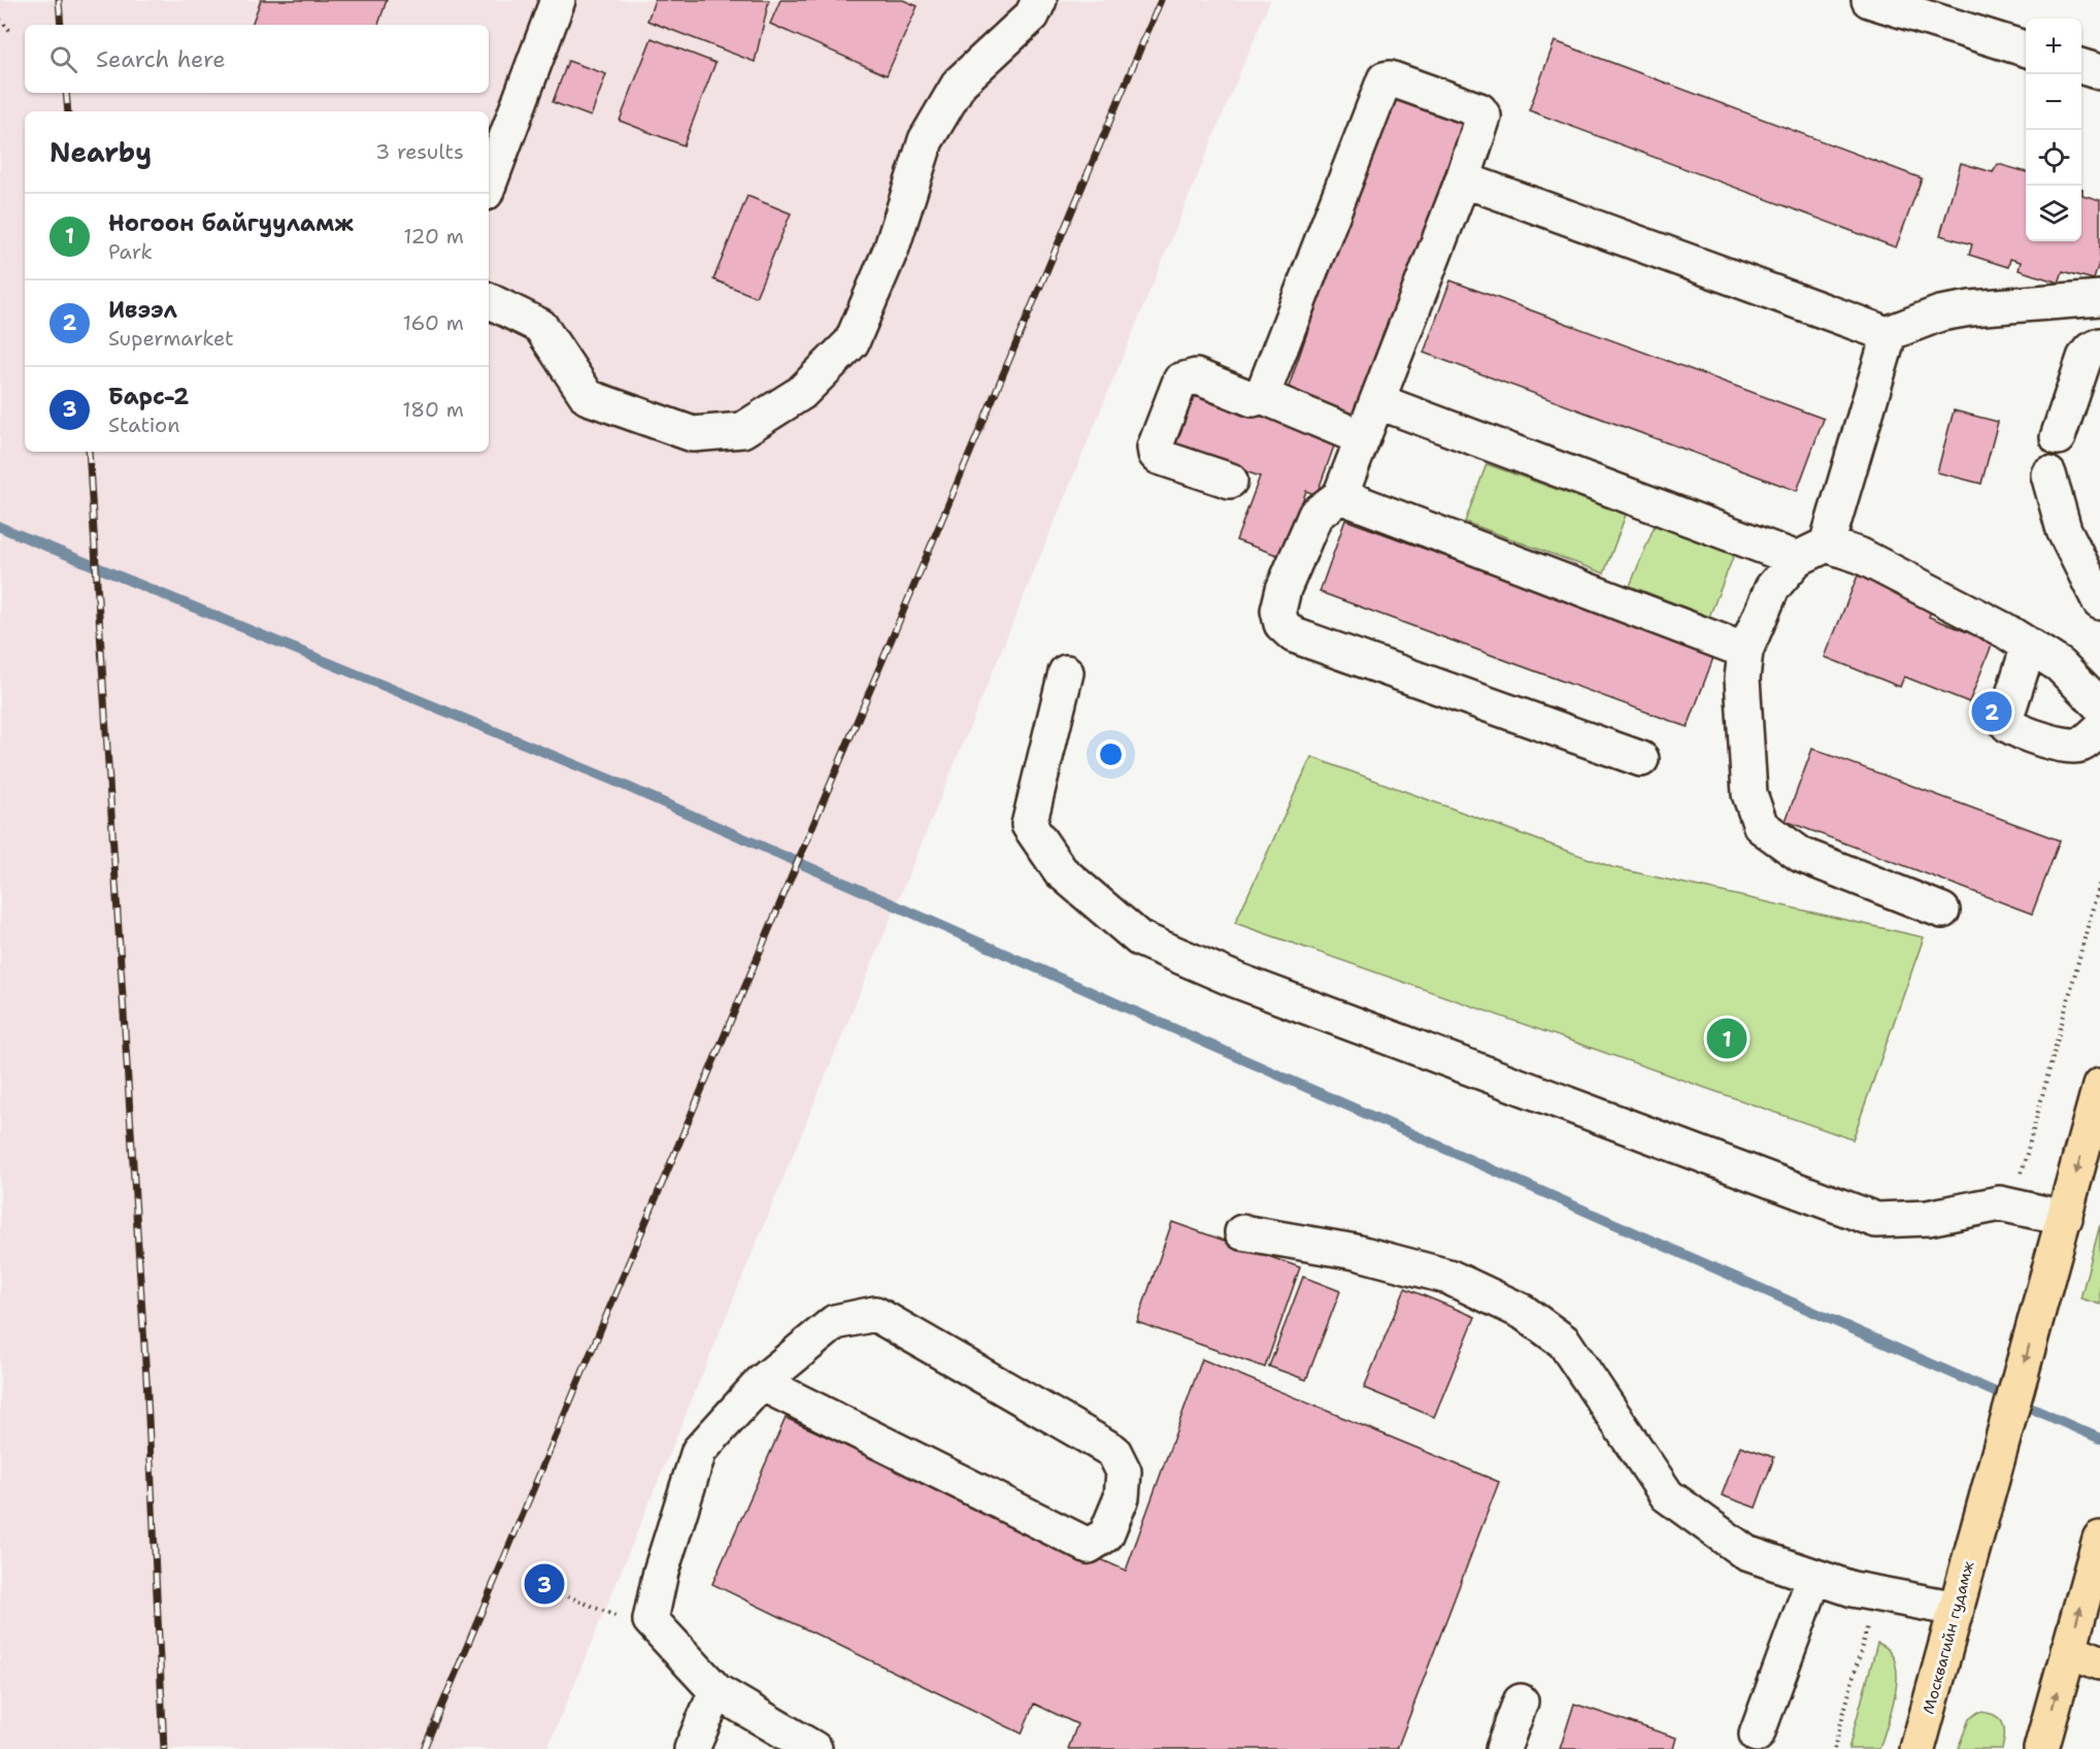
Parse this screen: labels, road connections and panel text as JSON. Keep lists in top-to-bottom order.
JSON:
{
  "streets": {
    "main road": ["Москвагийн гудамж"]
  },
  "one_way": ["Москвагийн гудамж"],
  "page": {
    "map_buttons": ["+", "−"],
    "search": "Search here",
    "heading": ["Nearby", "3 results"],
    "list": [
      {
        "mark": "1",
        "name": "Ногоон байгууламж",
        "note": "Park",
        "value": "120 m"
      },
      {
        "mark": "2",
        "name": "Ивээл",
        "note": "Supermarket",
        "value": "160 m"
      },
      {
        "mark": "3",
        "name": "Барс-2",
        "note": "Station",
        "value": "180 m"
      }
    ],
    "pins": ["2", "1", "3"]
  }
}
